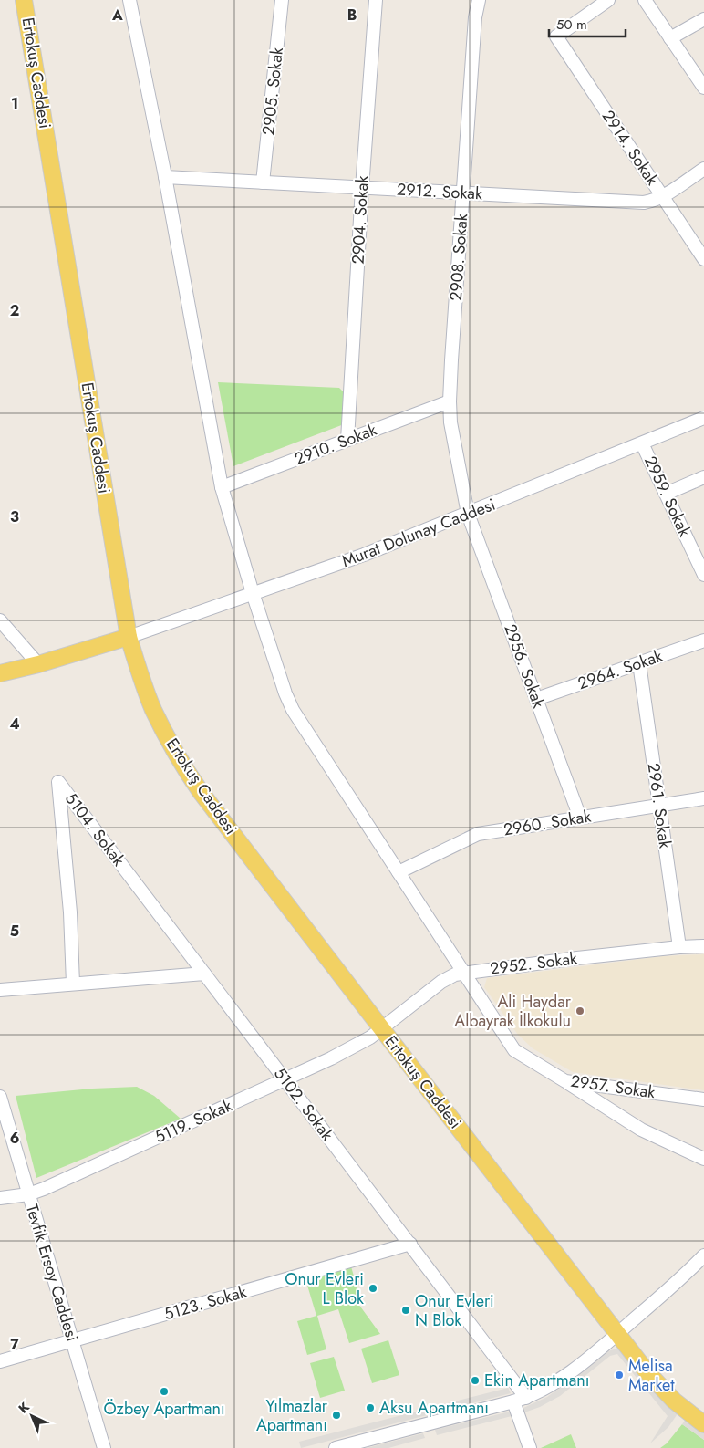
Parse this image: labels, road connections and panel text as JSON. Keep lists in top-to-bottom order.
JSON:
{
  "streets": {
    "main road": ["Ertokuş Caddesi"],
    "street": [
      "2905. Sokak",
      "2914. Sokak",
      "2912. Sokak",
      "2904. Sokak",
      "2908. Sokak",
      "2910. Sokak",
      "2959. Sokak",
      "Murat Dolunay Caddesi",
      "2956. Sokak",
      "2964. Sokak",
      "2961. Sokak",
      "2960. Sokak",
      "5104. Sokak",
      "2952. Sokak",
      "2957. Sokak",
      "5102. Sokak",
      "5119. Sokak",
      "Tevfik Ersoy Caddesi",
      "5123. Sokak"
    ]
  },
  "crossings": [
    ["Ertokuş Caddesi", "Murat Dolunay Caddesi"],
    ["Ertokuş Caddesi", "2952. Sokak"],
    ["Ertokuş Caddesi", "5119. Sokak"],
    ["2905. Sokak", "2912. Sokak"],
    ["2914. Sokak", "2912. Sokak"],
    ["2912. Sokak", "2904. Sokak"],
    ["2912. Sokak", "2908. Sokak"],
    ["2912. Sokak", "2957. Sokak"],
    ["2904. Sokak", "2910. Sokak"],
    ["2908. Sokak", "2910. Sokak"],
    ["2908. Sokak", "Murat Dolunay Caddesi"],
    ["2908. Sokak", "2956. Sokak"],
    ["2910. Sokak", "2957. Sokak"],
    ["2959. Sokak", "Murat Dolunay Caddesi"],
    ["Murat Dolunay Caddesi", "2956. Sokak"],
    ["Murat Dolunay Caddesi", "2957. Sokak"],
    ["2956. Sokak", "2964. Sokak"],
    ["2956. Sokak", "2960. Sokak"],
    ["2964. Sokak", "2961. Sokak"],
    ["2961. Sokak", "2960. Sokak"],
    ["2961. Sokak", "2952. Sokak"],
    ["2960. Sokak", "2957. Sokak"],
    ["5104. Sokak", "5102. Sokak"],
    ["2952. Sokak", "2957. Sokak"],
    ["2952. Sokak", "5119. Sokak"],
    ["5102. Sokak", "5119. Sokak"],
    ["5102. Sokak", "5123. Sokak"],
    ["5119. Sokak", "Tevfik Ersoy Caddesi"],
    ["Tevfik Ersoy Caddesi", "5123. Sokak"]
  ],
  "places": [
    "Ali Haydar Albayrak İlkokulu",
    "Onur Evleri L Blok",
    "Onur Evleri N Blok",
    "Melisa Market",
    "Ekin Apartmanı",
    "Özbey Apartmanı",
    "Aksu Apartmanı",
    "Yılmazlar Apartmanı"
  ],
  "scale_bar": "50 m",
  "north": "top left",
  "grid": {
    "columns": ["A", "B"],
    "rows": [
      "1",
      "2",
      "3",
      "4",
      "5",
      "6",
      "7"
    ]
  }
}
